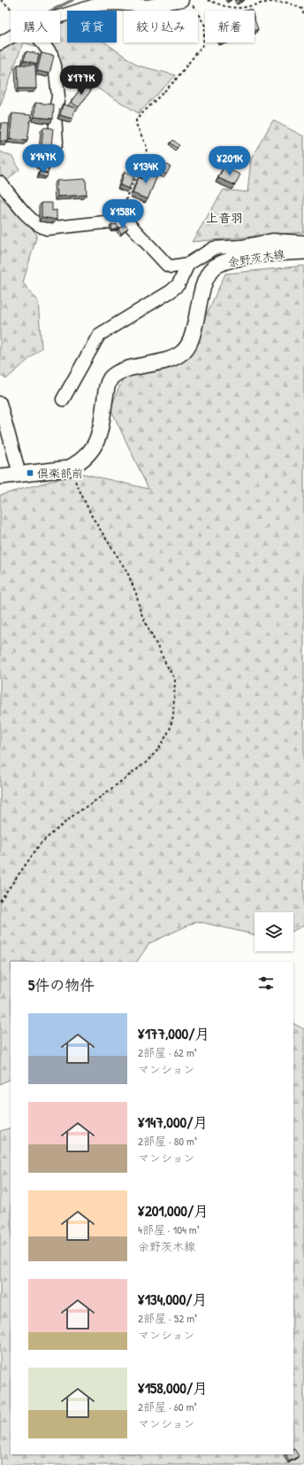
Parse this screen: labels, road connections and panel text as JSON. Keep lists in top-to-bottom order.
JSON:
{
  "streets": {
    "main road": ["余野茨木線"]
  },
  "districts": ["上音羽"],
  "places": {
    "transit": ["倶楽部前"]
  },
  "page": {
    "chip": [
      "購入",
      "賃貸",
      "絞り込み",
      "新着"
    ],
    "price": [
      "¥177K",
      "¥147K",
      "¥201K",
      "¥134K",
      "¥158K"
    ],
    "heading": "5件の物件",
    "list": [
      {
        "name": "¥177,000/月",
        "note": "2部屋 · 62 m² · マンション"
      },
      {
        "name": "¥147,000/月",
        "note": "2部屋 · 80 m² · マンション"
      },
      {
        "name": "¥201,000/月",
        "note": "4部屋 · 104 m² · 余野茨木線"
      },
      {
        "name": "¥134,000/月",
        "note": "2部屋 · 52 m² · マンション"
      },
      {
        "name": "¥158,000/月",
        "note": "2部屋 · 60 m² · マンション"
      }
    ]
  }
}
